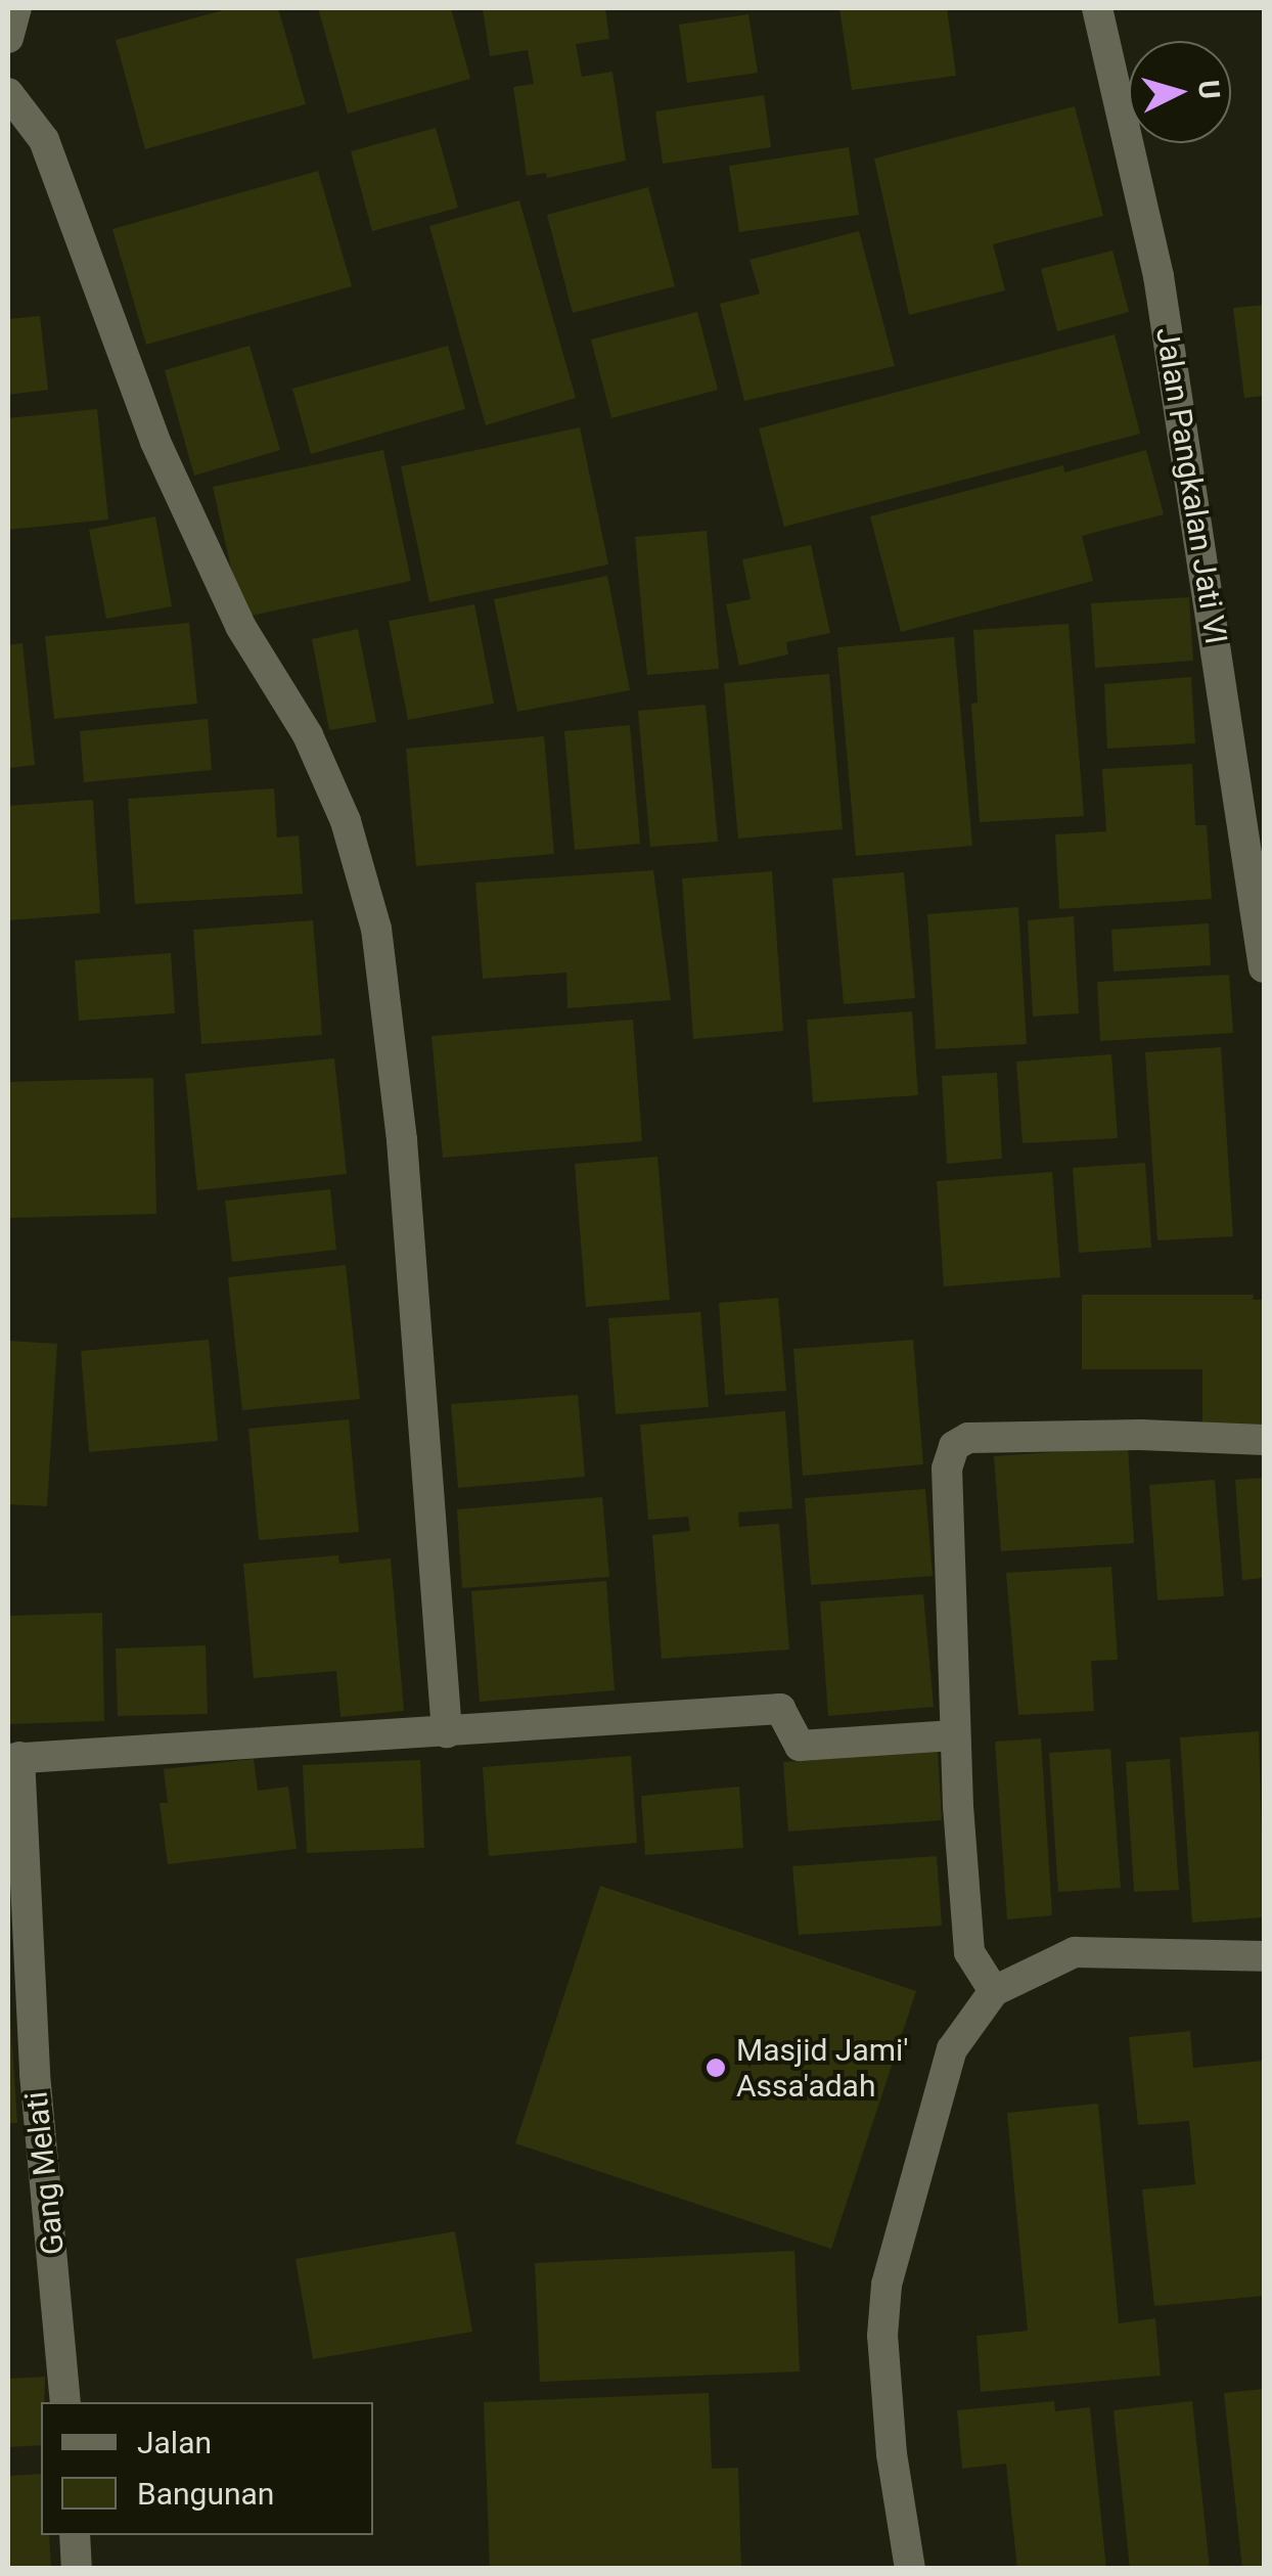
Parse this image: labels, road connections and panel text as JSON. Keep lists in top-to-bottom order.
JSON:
{
  "streets": {
    "street": ["Jalan Pangkalan Jati VI", "Gang Melati"]
  },
  "places": ["Masjid Jami' Assa'adah"],
  "legend": ["Jalan", "Bangunan"],
  "north": "right"
}
